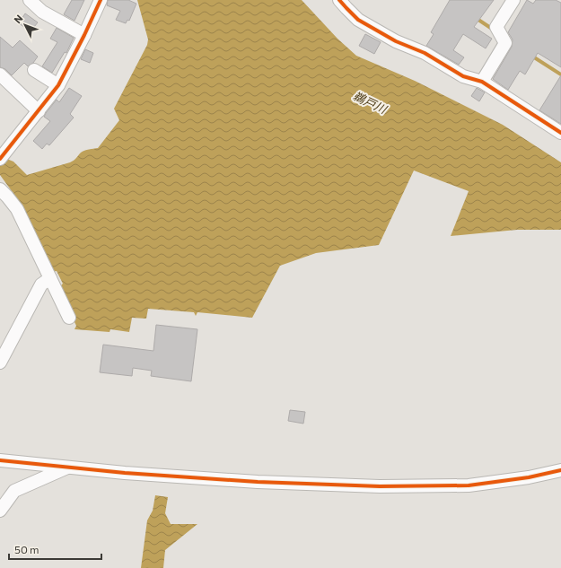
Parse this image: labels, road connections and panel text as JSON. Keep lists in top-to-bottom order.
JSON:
{
  "water": ["鵜戸川"],
  "scale_bar": "50 m",
  "north": "top left"
}
